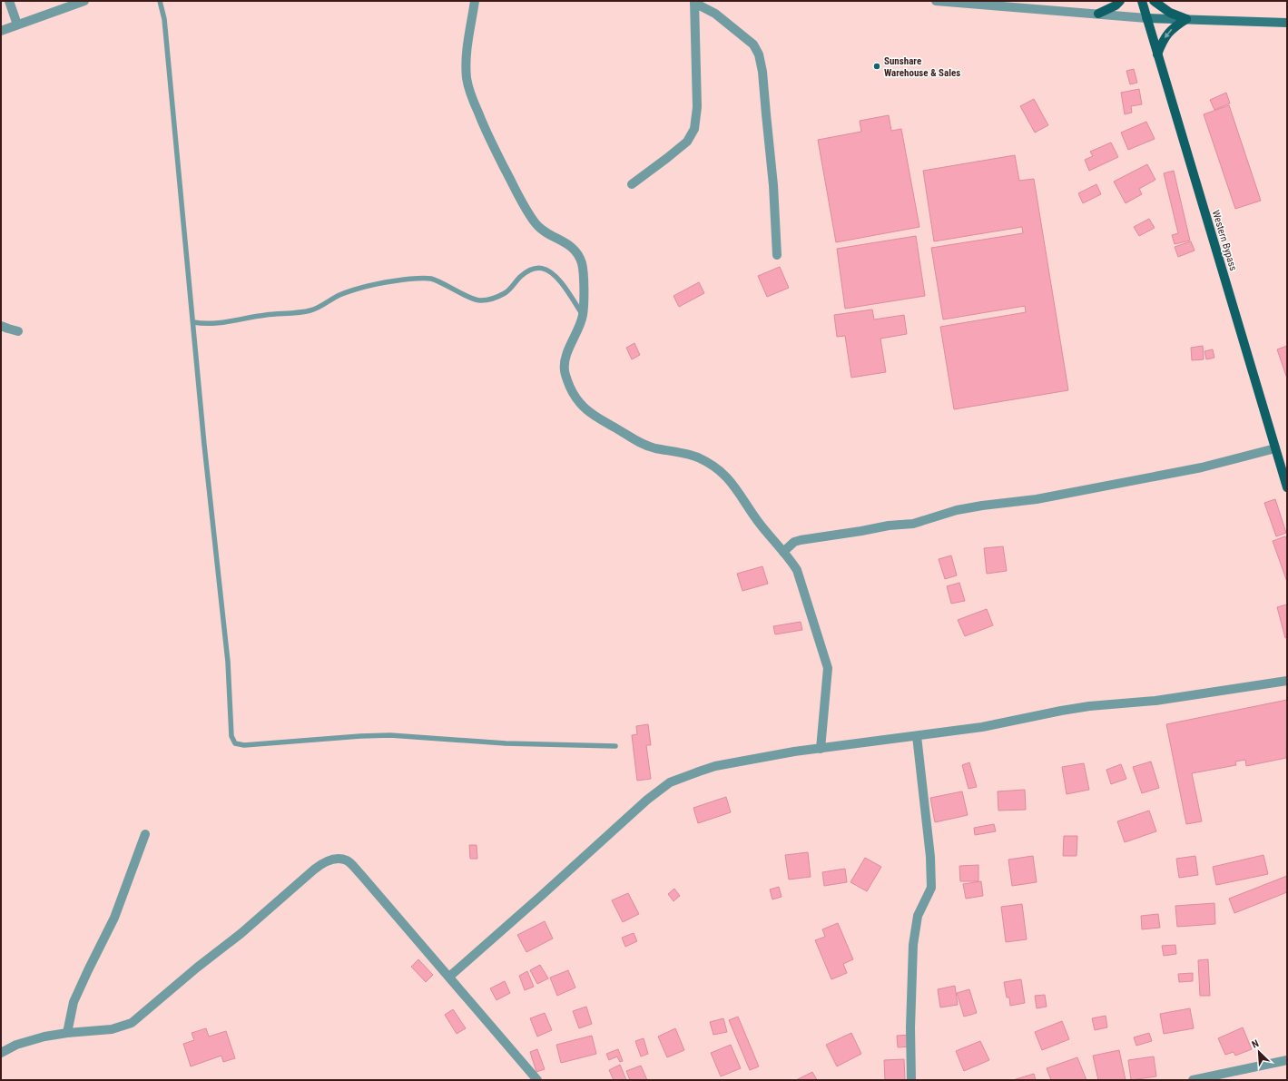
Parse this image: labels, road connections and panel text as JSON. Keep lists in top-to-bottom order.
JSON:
{
  "streets": {
    "main road": ["Western Bypass"]
  },
  "places": ["Sunshare Warehouse & Sales"],
  "north": "top left"
}
